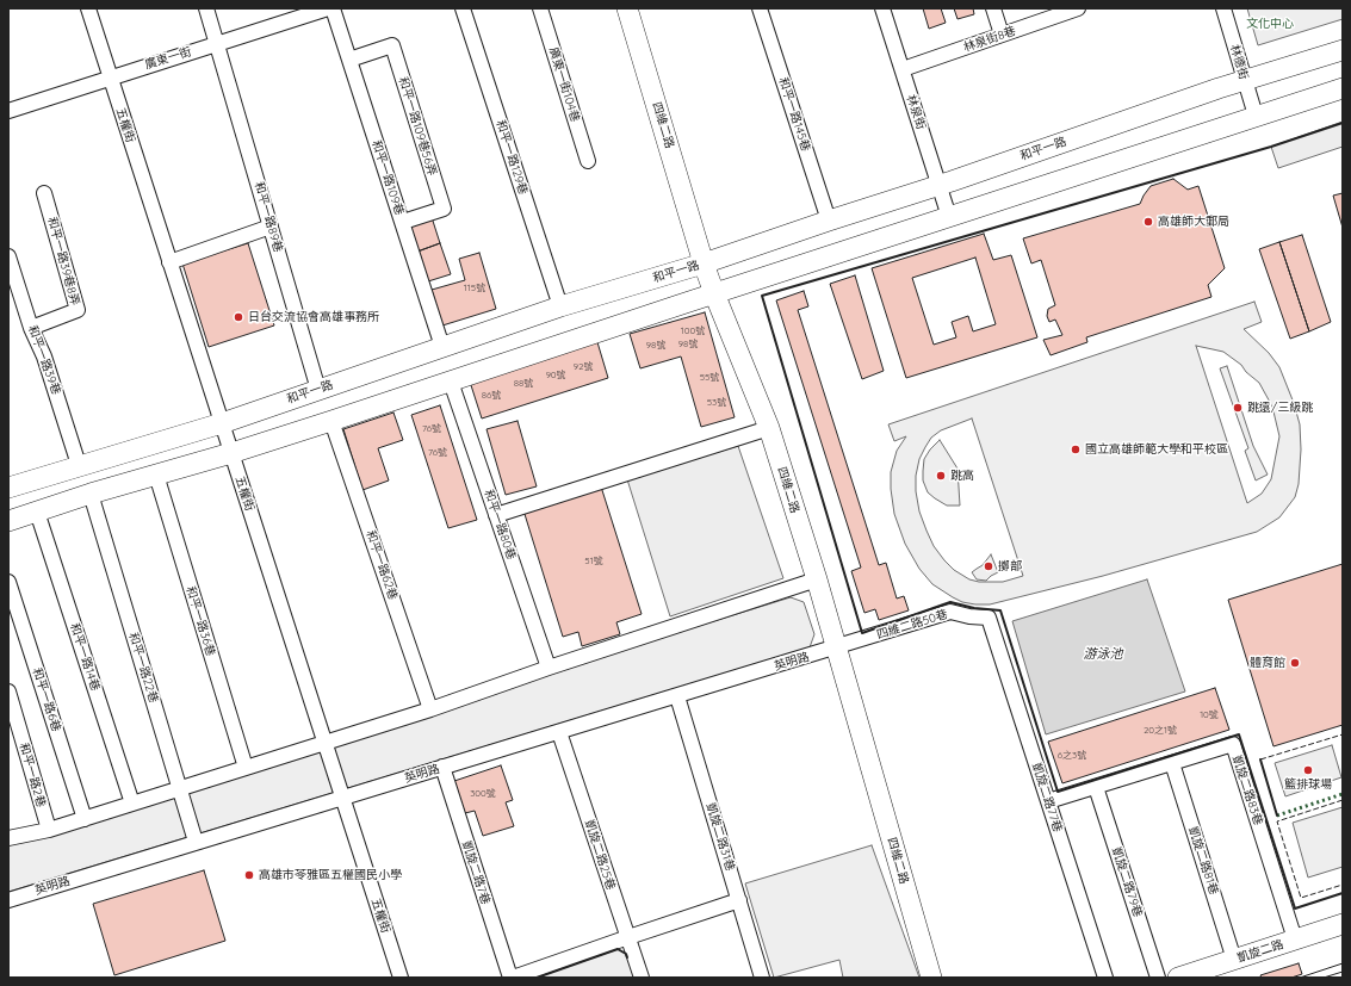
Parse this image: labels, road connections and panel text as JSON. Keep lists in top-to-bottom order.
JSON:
{
  "streets": {
    "street": [
      "林泉街8巷",
      "廣東一街",
      "林德街",
      "廣東一街104巷",
      "林泉街",
      "和平一路145巷",
      "五權街",
      "四維二路",
      "和平一路109巷56弄",
      "和平一路",
      "和平一路129巷",
      "和平一路109巷",
      "和平一路89巷",
      "和平一路39巷8弄",
      "和平一路39巷",
      "和平一路80巷",
      "和平一路62巷",
      "和平一路36巷",
      "四維二路50巷",
      "和平一路14巷",
      "英明路",
      "和平一路22巷",
      "和平一路6巷",
      "和平一路2巷",
      "凱旋二路83巷",
      "凱旋二路77巷",
      "凱旋二路31巷",
      "凱旋二路25巷",
      "凱旋二路81巷",
      "凱旋二路7巷",
      "凱旋二路79巷",
      "凱旋二路"
    ]
  },
  "crossings": [
    ["林泉街8巷", "林泉街"],
    ["廣東一街", "五權街"],
    ["廣東一街", "和平一路89巷"],
    ["林德街", "和平一路"],
    ["林泉街", "和平一路"],
    ["和平一路145巷", "和平一路"],
    ["五權街", "和平一路"],
    ["五權街", "英明路"],
    ["四維二路", "和平一路"],
    ["四維二路", "四維二路50巷"],
    ["四維二路", "英明路"],
    ["和平一路109巷56弄", "和平一路109巷"],
    ["和平一路", "和平一路129巷"],
    ["和平一路", "和平一路109巷"],
    ["和平一路", "和平一路89巷"],
    ["和平一路", "和平一路39巷"],
    ["和平一路39巷8弄", "和平一路39巷"],
    ["四維二路50巷", "英明路"],
    ["四維二路50巷", "凱旋二路77巷"],
    ["英明路", "和平一路22巷"],
    ["英明路", "凱旋二路31巷"],
    ["英明路", "凱旋二路25巷"],
    ["英明路", "凱旋二路7巷"],
    ["凱旋二路83巷", "凱旋二路77巷"],
    ["凱旋二路83巷", "凱旋二路81巷"],
    ["凱旋二路83巷", "凱旋二路79巷"],
    ["凱旋二路83巷", "凱旋二路"],
    ["凱旋二路81巷", "凱旋二路"]
  ],
  "water": ["游泳池"],
  "parks": ["文化中心"],
  "places": [
    "高雄師大郵局",
    "日台交流協會高雄事務所",
    "跳遠/三級跳",
    "國立高雄師範大學和平校區",
    "跳高",
    "擲部",
    "體育館",
    "籃排球場",
    "高雄市苓雅區五權國民小學"
  ],
  "house_numbers": [
    "115號",
    "100號",
    "98號",
    "98號",
    "92號",
    "90號",
    "55號",
    "88號",
    "86號",
    "53號",
    "76號",
    "76號",
    "51號",
    "10號",
    "20之1號",
    "6之3號",
    "300號"
  ]
}
